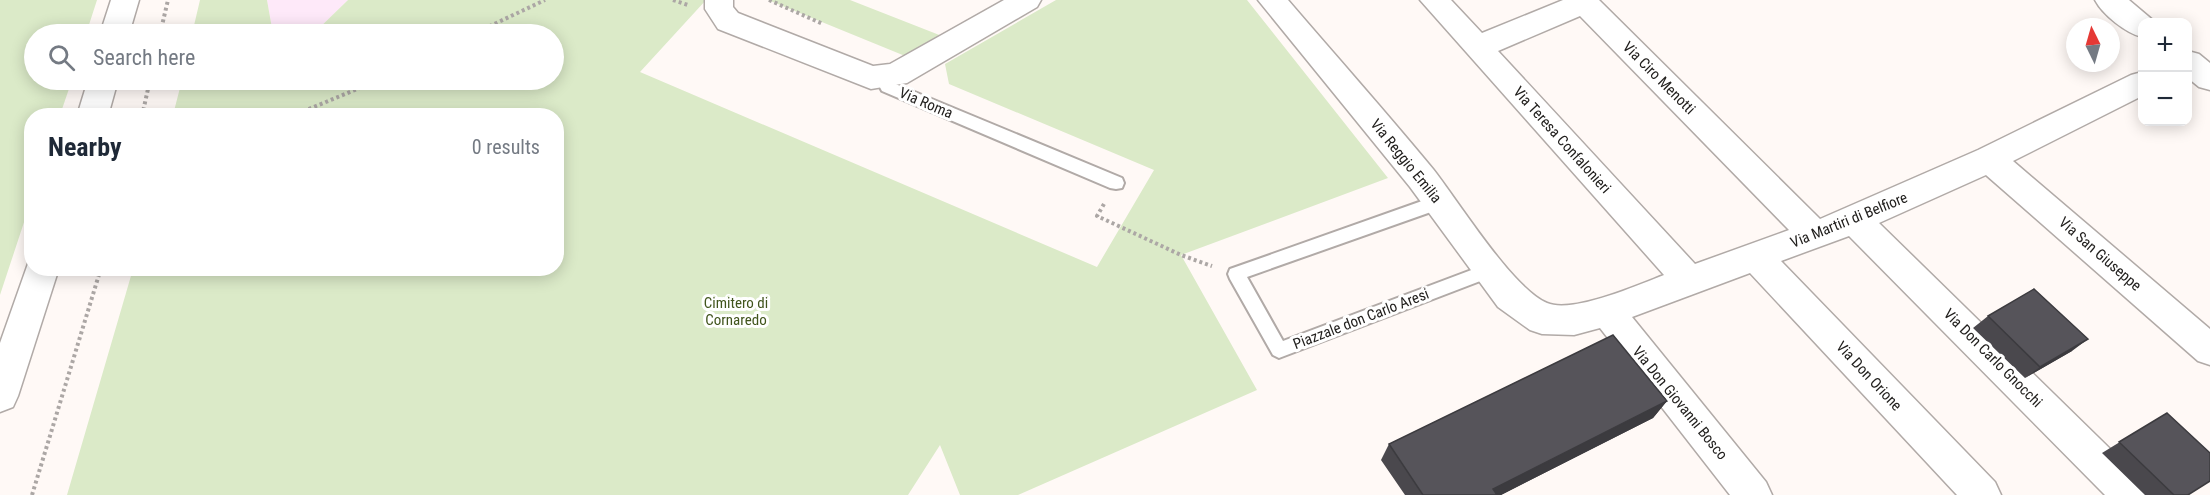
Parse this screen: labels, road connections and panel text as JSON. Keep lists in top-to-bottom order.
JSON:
{
  "streets": {
    "street": [
      "Via Ciro Menotti",
      "Via Roma",
      "Via Teresa Confalonieri",
      "Via Reggio Emilia",
      "Via Martiri di Belfiore",
      "Via San Giuseppe",
      "Via Don Carlo Gnocchi",
      "Via Don Orione",
      "Via Don Giovanni Bosco"
    ],
    "lane": ["Piazzale don Carlo Aresi"]
  },
  "crossings": [
    ["Via Ciro Menotti", "Via Teresa Confalonieri"],
    ["Via Ciro Menotti", "Via Martiri di Belfiore"],
    ["Via Teresa Confalonieri", "Via Martiri di Belfiore"],
    ["Via Reggio Emilia", "Via Martiri di Belfiore"],
    ["Via Reggio Emilia", "Piazzale don Carlo Aresi"],
    ["Via Martiri di Belfiore", "Via San Giuseppe"],
    ["Via Martiri di Belfiore", "Via Don Carlo Gnocchi"],
    ["Via Martiri di Belfiore", "Via Don Orione"],
    ["Via Martiri di Belfiore", "Via Don Giovanni Bosco"]
  ],
  "parks": ["Cimitero di Cornaredo"],
  "north": "top",
  "page": {
    "map_buttons": ["+", "−"],
    "search": "Search here",
    "heading": ["Nearby", "0 results"]
  }
}
